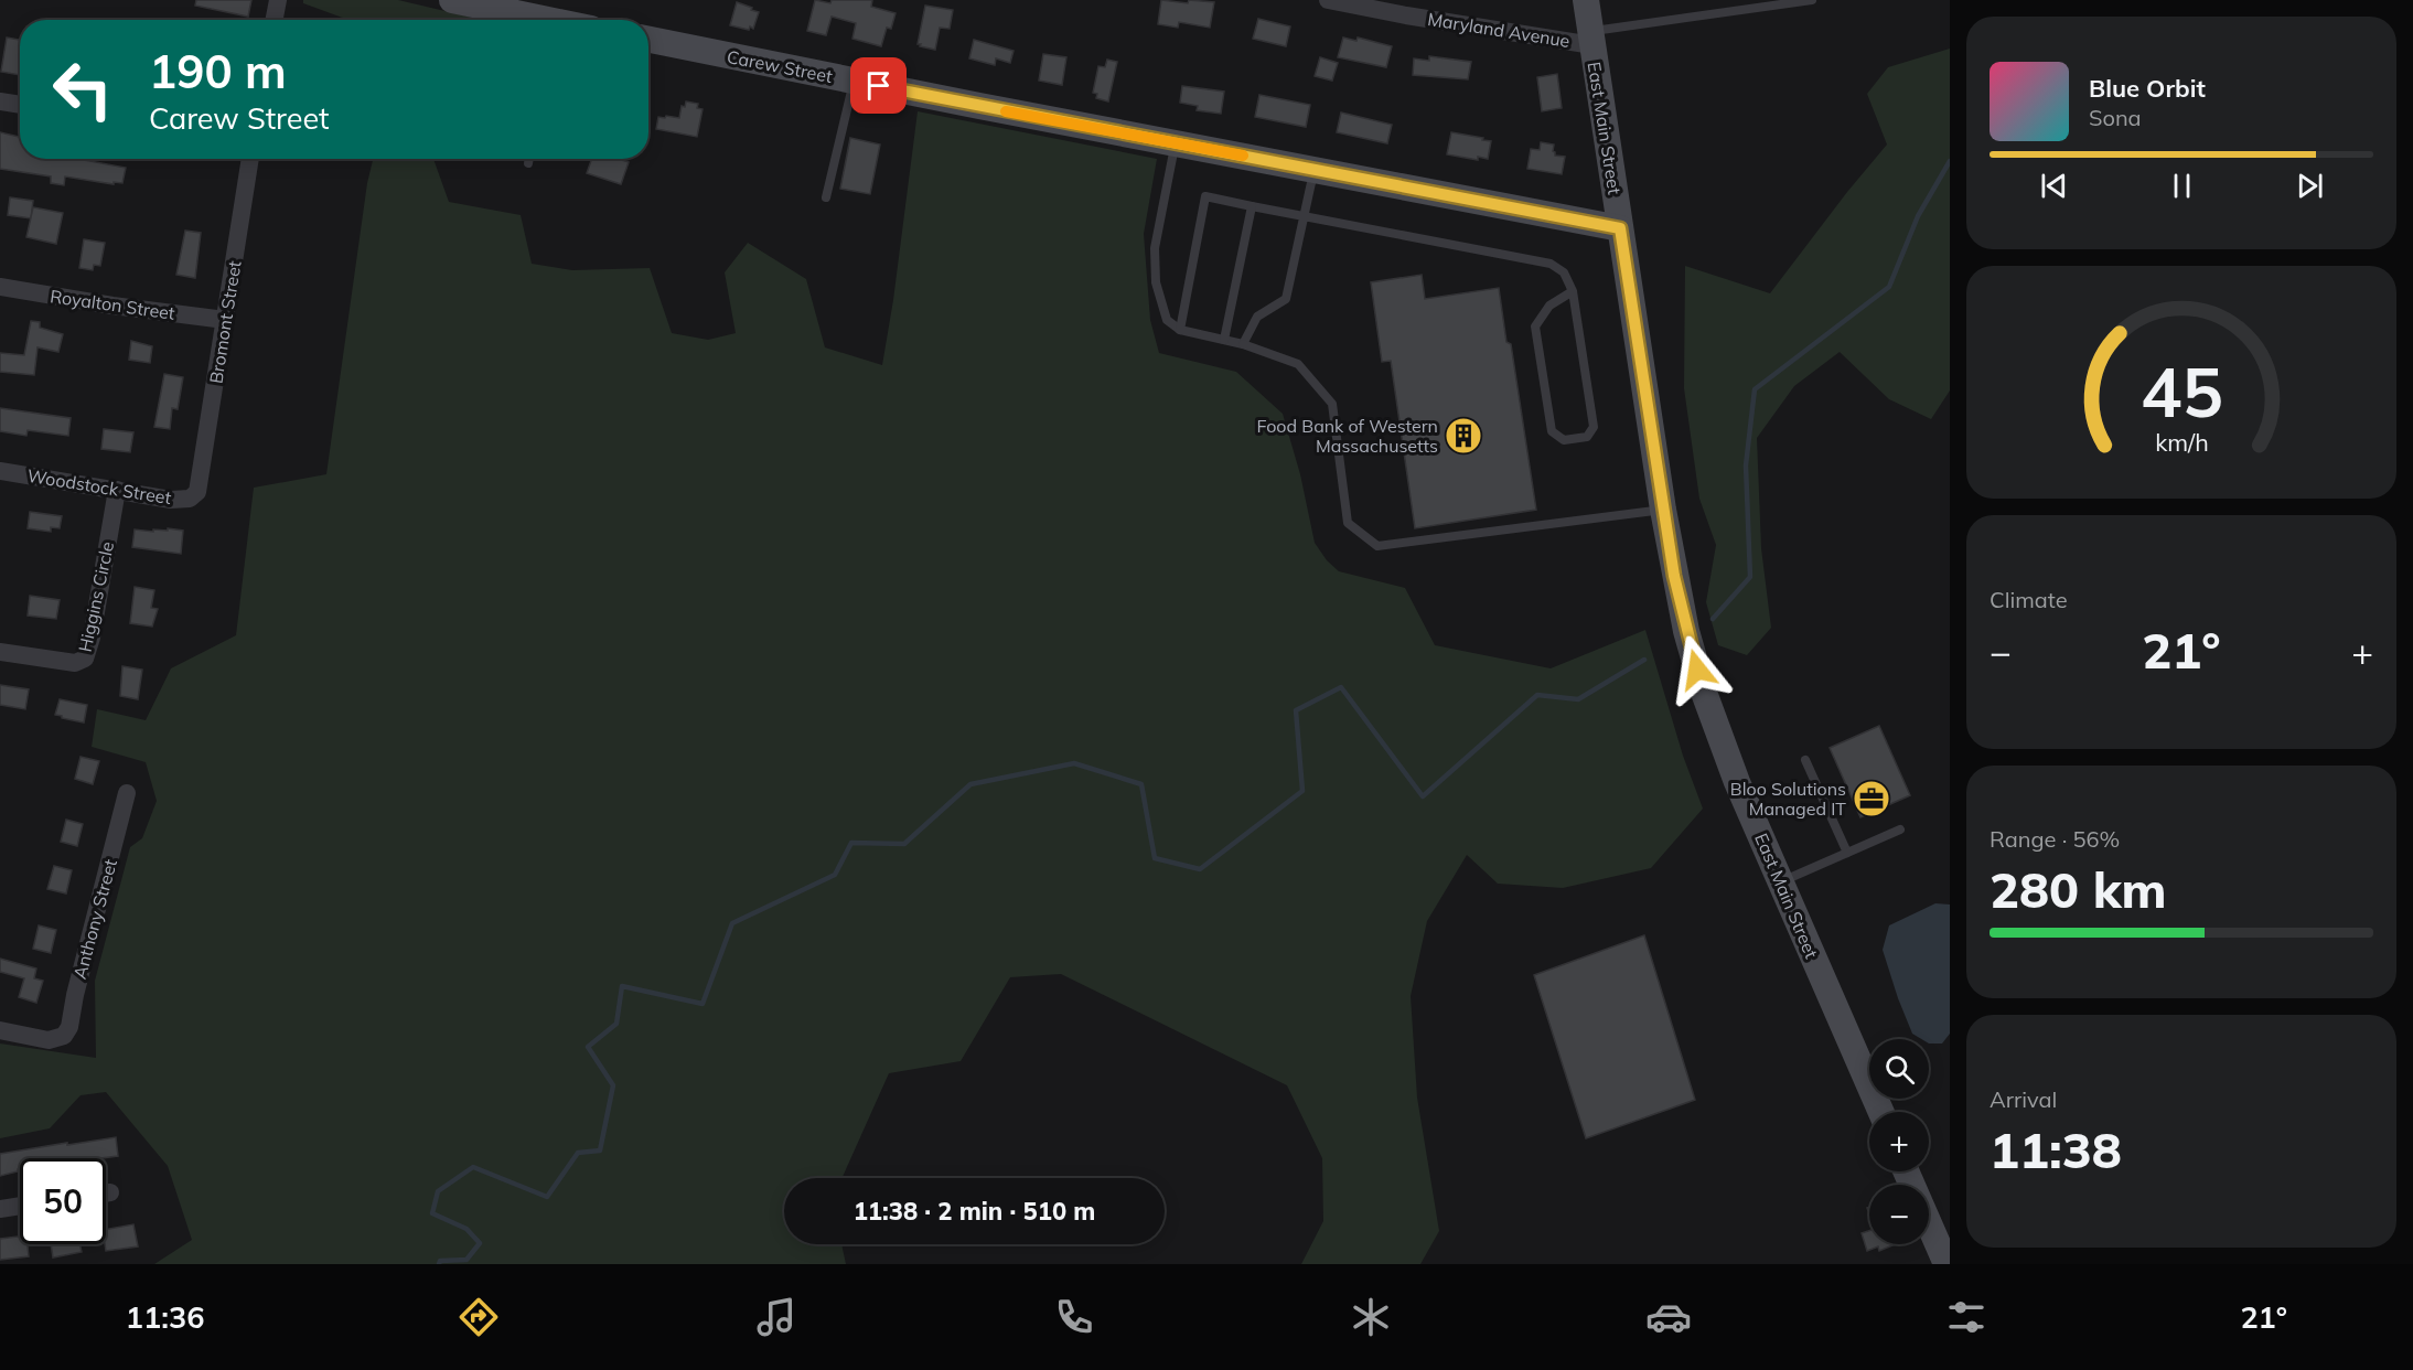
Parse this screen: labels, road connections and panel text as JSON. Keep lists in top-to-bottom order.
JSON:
{
  "streets": {
    "main road": ["Carew Street", "East Main Street"],
    "street": [
      "Maryland Avenue",
      "Royalton Street",
      "Bromont Street",
      "Woodstock Street",
      "Higgins Circle",
      "Anthony Street"
    ]
  },
  "crossings": [
    ["Maryland Avenue", "East Main Street"],
    ["Carew Street", "East Main Street"],
    ["Royalton Street", "Bromont Street"],
    ["Bromont Street", "Woodstock Street"],
    ["Woodstock Street", "Higgins Circle"]
  ],
  "places": {
    "building": ["Food Bank of Western Massachusetts"],
    "office": ["Bloo Solutions Managed IT"]
  },
  "page": {
    "turn": ["190 m", "Carew Street"],
    "song": ["Blue Orbit", "Sona"],
    "tile": [
      "Climate",
      ["Range · 56%", "280 km"],
      ["Arrival", "11:38"]
    ],
    "heat": ["−", "21°", "+"],
    "map_buttons": ["+", "−"],
    "limit": "50",
    "trip": "11:38 · 2 min · 510 m",
    "tabs": ["11:36", "21°"],
    "gauge": ["45", "km/h"]
  }
}
